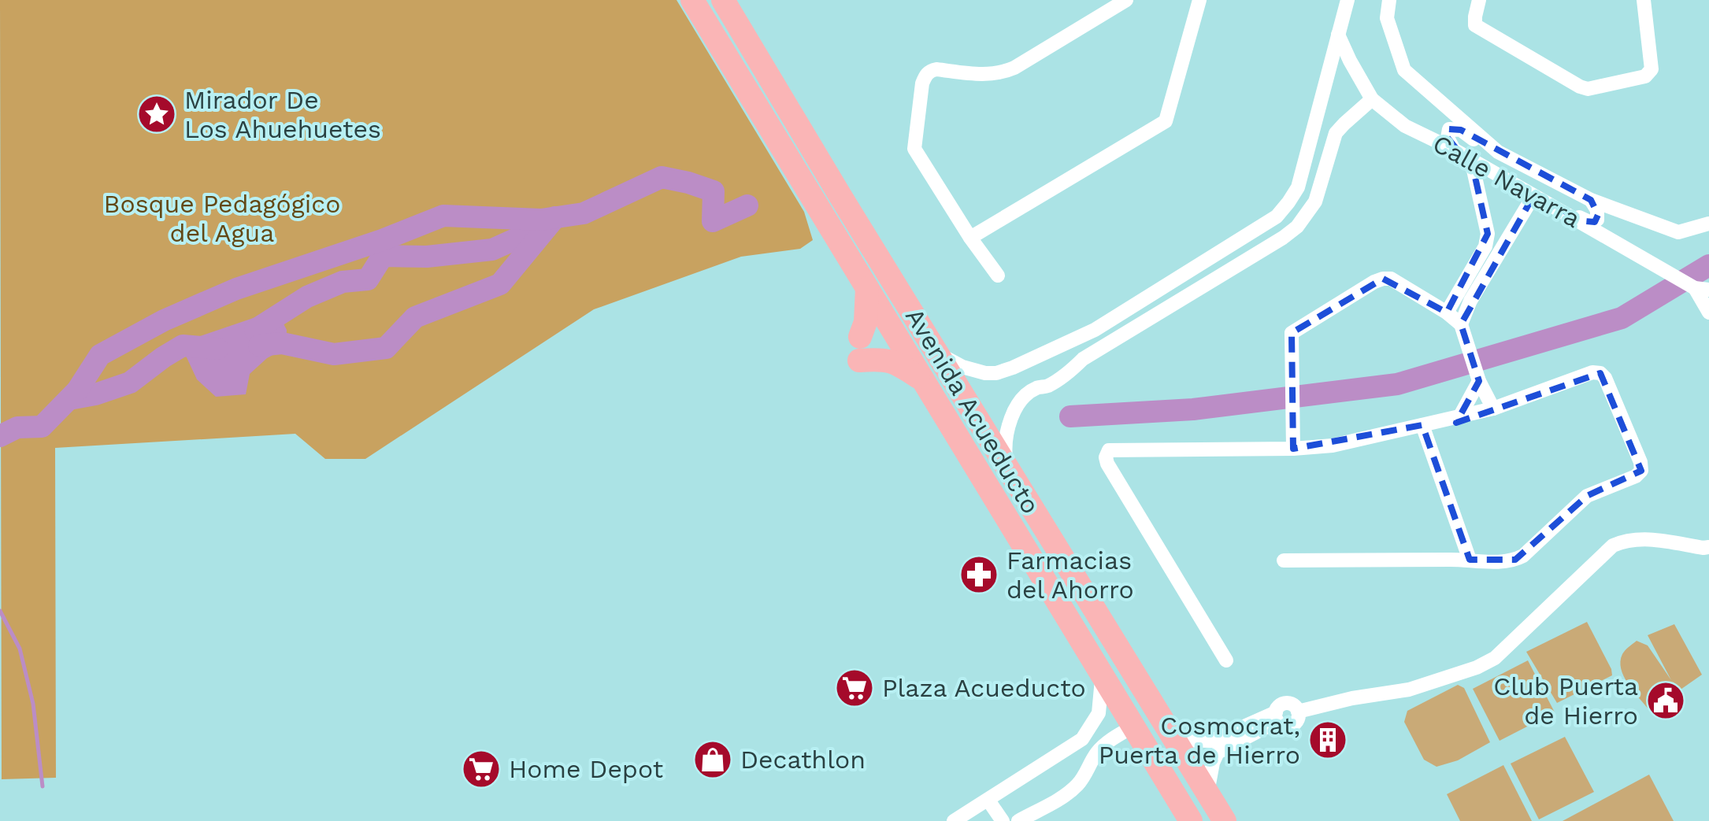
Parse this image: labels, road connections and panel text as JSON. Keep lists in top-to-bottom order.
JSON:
{
  "streets": {
    "main road": ["Avenida Acueducto"],
    "street": ["Calle Navarra"]
  },
  "parks": ["Bosque Pedagógico del Agua"],
  "places": {
    "place": ["Mirador De Los Ahuehuetes"],
    "pharmacy": ["Farmacias del Ahorro"],
    "supermarket": ["Plaza Acueducto", "Home Depot"],
    "public building": ["Club Puerta de Hierro"],
    "building": ["Cosmocrat, Puerta de Hierro"],
    "shop": ["Decathlon"]
  }
}
